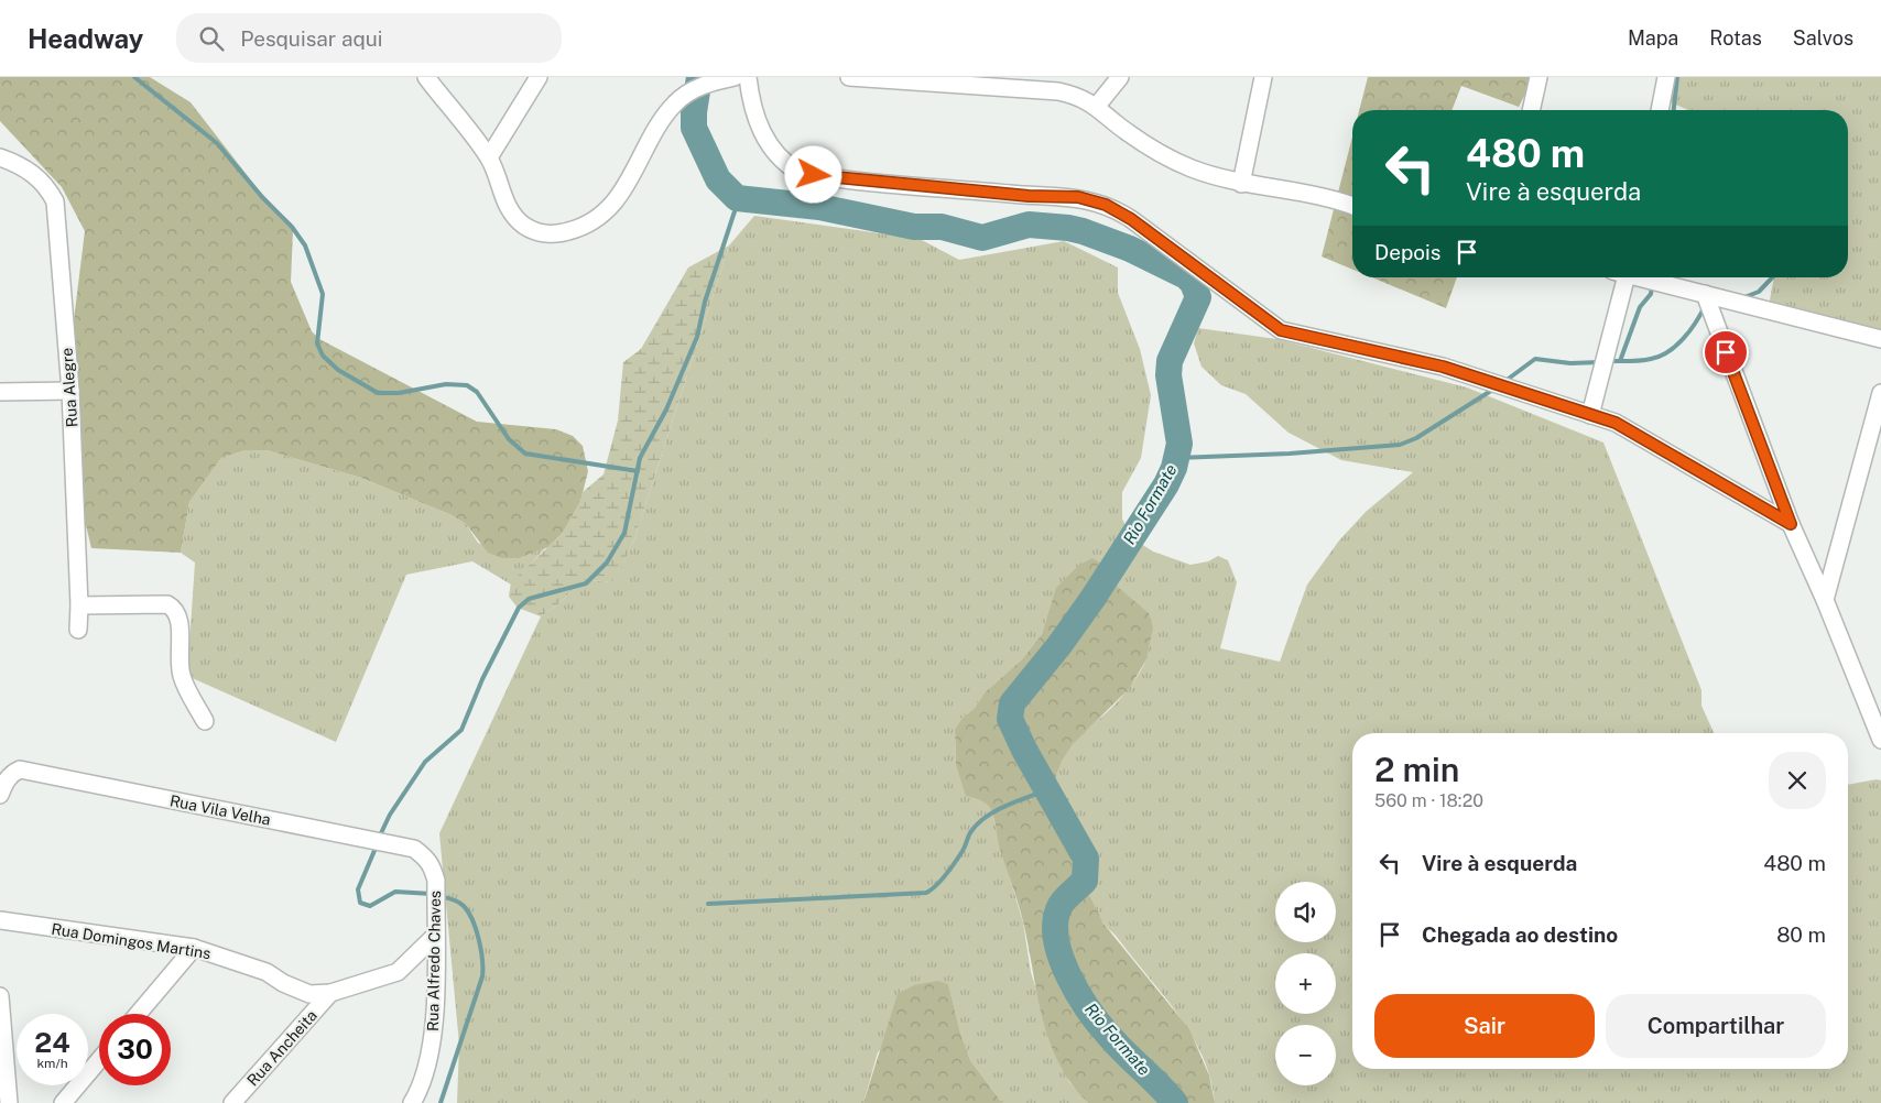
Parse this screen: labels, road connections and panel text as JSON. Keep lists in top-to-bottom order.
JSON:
{
  "streets": {
    "street": [
      "Rua Alegre",
      "Rua Vila Velha",
      "Rua Domingos Martins",
      "Rua Alfredo Chaves",
      "Rua Ancheita"
    ]
  },
  "crossings": [
    ["Rua Vila Velha", "Rua Alfredo Chaves"],
    ["Rua Domingos Martins", "Rua Alfredo Chaves"],
    ["Rua Domingos Martins", "Rua Ancheita"]
  ],
  "water": ["Rio Formate"],
  "page": {
    "header": "Headway",
    "search": "Pesquisar aqui",
    "nav": ["Mapa", "Rotas", "Salvos"],
    "turn": ["480 m", "Vire à esquerda"],
    "then": "Depois",
    "heading": ["2 min", "560 m · 18:20"],
    "list": [
      {
        "name": "Vire à esquerda",
        "value": "480 m"
      },
      {
        "name": "Chegada ao destino",
        "value": "80 m"
      }
    ],
    "map_buttons": ["+", "−"],
    "buttons": ["Sair", "Compartilhar"],
    "speed": "24 km/h",
    "limit": "30"
  }
}
